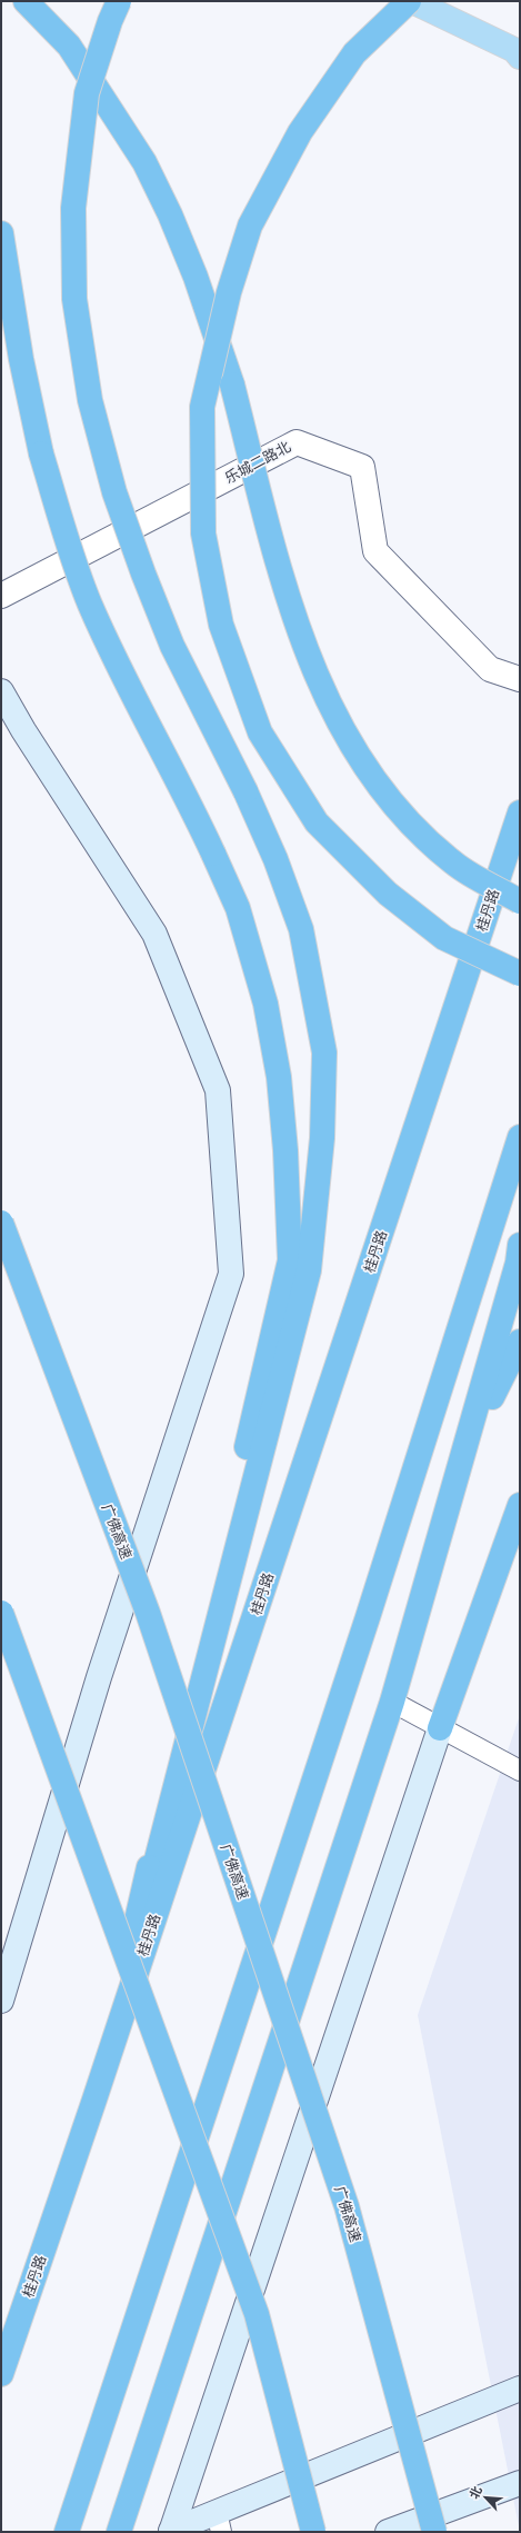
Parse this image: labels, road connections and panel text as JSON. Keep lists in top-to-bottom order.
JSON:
{
  "streets": {
    "highway": ["桂丹路", "广佛高速"],
    "street": ["乐城二路北"]
  },
  "north": "top left"
}
